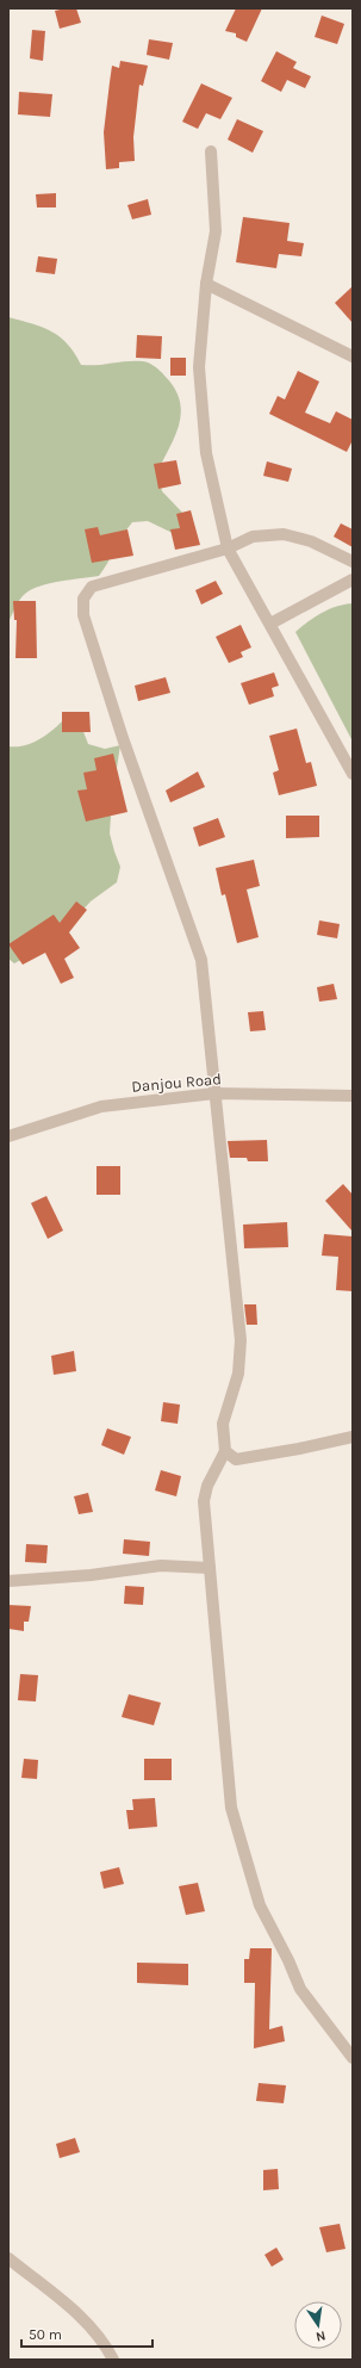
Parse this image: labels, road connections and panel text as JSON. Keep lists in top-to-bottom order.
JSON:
{
  "streets": {
    "street": ["Danjou Road"]
  },
  "scale_bar": "50 m",
  "north": "bottom"
}
